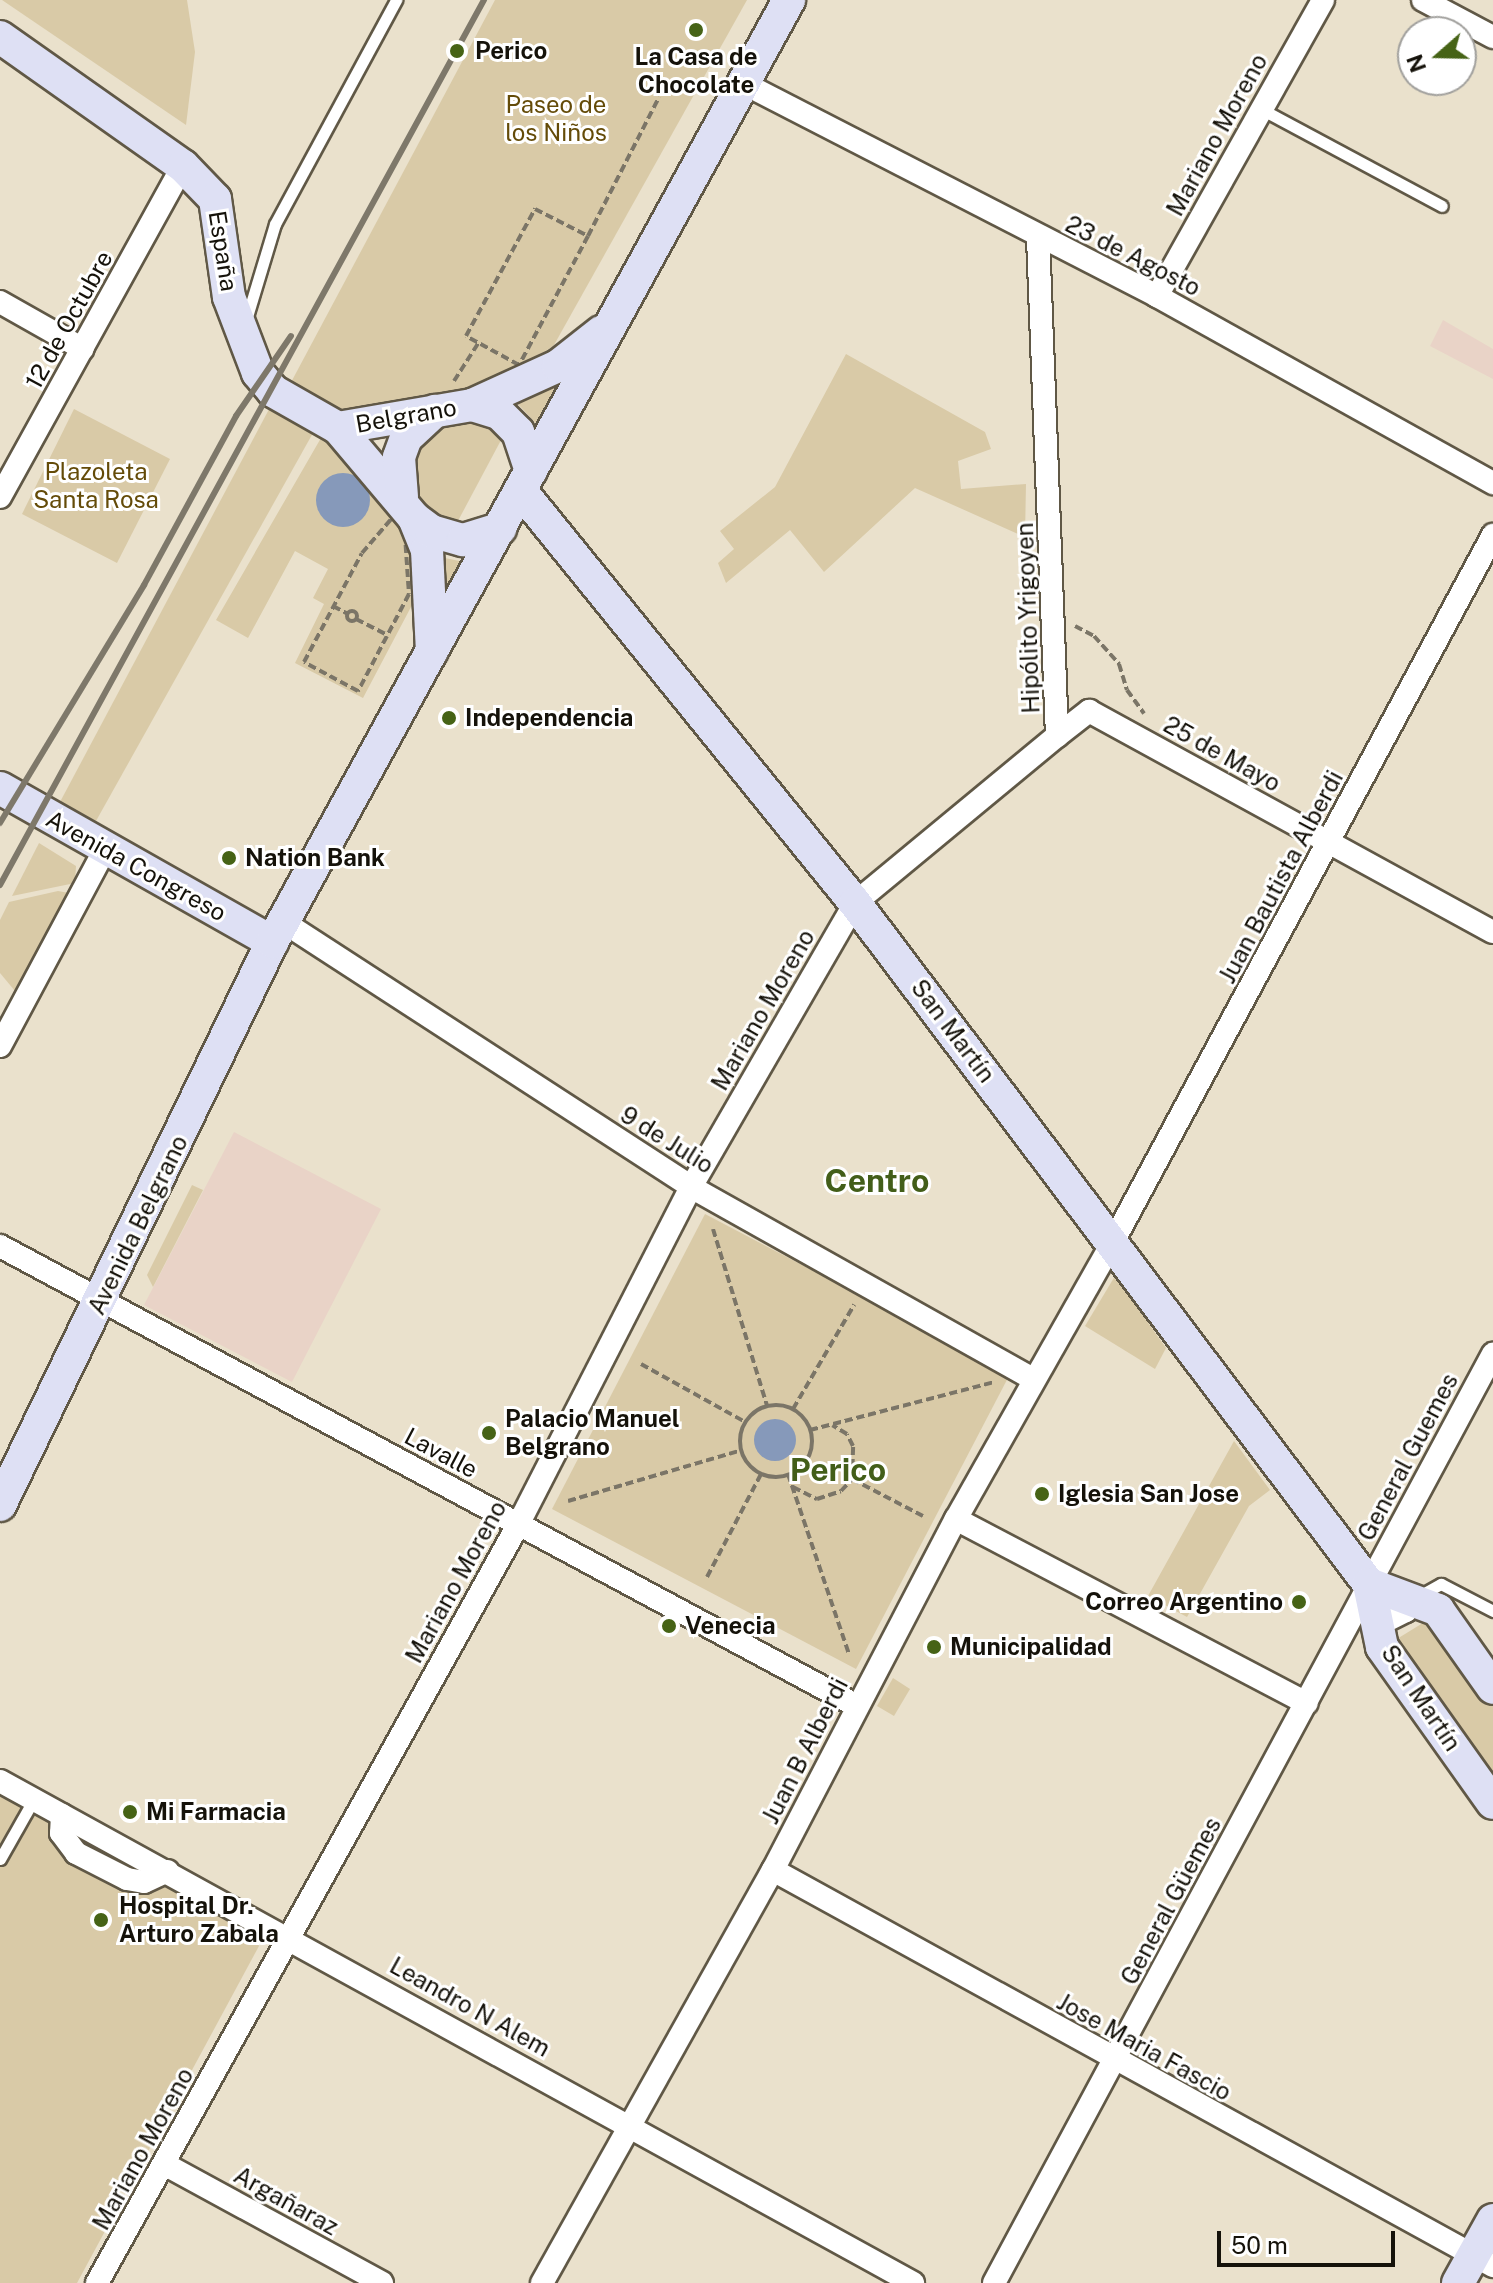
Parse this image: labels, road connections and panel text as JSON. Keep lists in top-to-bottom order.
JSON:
{
  "streets": {
    "main road": [
      "España",
      "Belgrano",
      "Avenida Congreso",
      "San Martín",
      "Avenida Belgrano"
    ],
    "street": [
      "Mariano Moreno",
      "23 de Agosto",
      "12 de Octubre",
      "Hipólito Yrigoyen",
      "25 de Mayo",
      "Juan Bautista Alberdi",
      "9 de Julio",
      "Lavalle",
      "General Guemes",
      "Juan B Alberdi",
      "General Güemes",
      "Leandro N Alem",
      "Jose Maria Fascio",
      "Argañaraz"
    ]
  },
  "crossings": [
    ["Mariano Moreno", "23 de Agosto"],
    ["Mariano Moreno", "Hipólito Yrigoyen"],
    ["Mariano Moreno", "San Martín"],
    ["Mariano Moreno", "9 de Julio"],
    ["Mariano Moreno", "Lavalle"],
    ["Mariano Moreno", "Leandro N Alem"],
    ["Mariano Moreno", "Argañaraz"],
    ["España", "12 de Octubre"],
    ["España", "Belgrano"],
    ["23 de Agosto", "Belgrano"],
    ["23 de Agosto", "Hipólito Yrigoyen"],
    ["Belgrano", "Avenida Congreso"],
    ["Belgrano", "San Martín"],
    ["Belgrano", "9 de Julio"],
    ["Belgrano", "Avenida Belgrano"],
    ["Hipólito Yrigoyen", "25 de Mayo"],
    ["Hipólito Yrigoyen", "San Martín"],
    ["25 de Mayo", "Juan Bautista Alberdi"],
    ["Avenida Congreso", "9 de Julio"],
    ["Avenida Congreso", "Avenida Belgrano"],
    ["Juan Bautista Alberdi", "San Martín"],
    ["Juan Bautista Alberdi", "Juan B Alberdi"],
    ["San Martín", "General Guemes"],
    ["San Martín", "Juan B Alberdi"],
    ["San Martín", "General Güemes"],
    ["9 de Julio", "Avenida Belgrano"],
    ["9 de Julio", "Juan B Alberdi"],
    ["Avenida Belgrano", "Lavalle"],
    ["Lavalle", "Juan B Alberdi"],
    ["General Guemes", "General Güemes"],
    ["Juan B Alberdi", "Leandro N Alem"],
    ["Juan B Alberdi", "Jose Maria Fascio"],
    ["General Güemes", "Jose Maria Fascio"]
  ],
  "districts": ["Centro", "Perico"],
  "parks": ["Paseo de los Niños", "Plazoleta Santa Rosa"],
  "places": [
    "La Casa de Chocolate",
    "Perico",
    "Independencia",
    "Nation Bank",
    "Palacio Manuel Belgrano",
    "Iglesia San Jose",
    "Correo Argentino",
    "Venecia",
    "Municipalidad",
    "Mi Farmacia",
    "Hospital Dr. Arturo Zabala"
  ],
  "scale_bar": "50 m",
  "north": "left"
}
